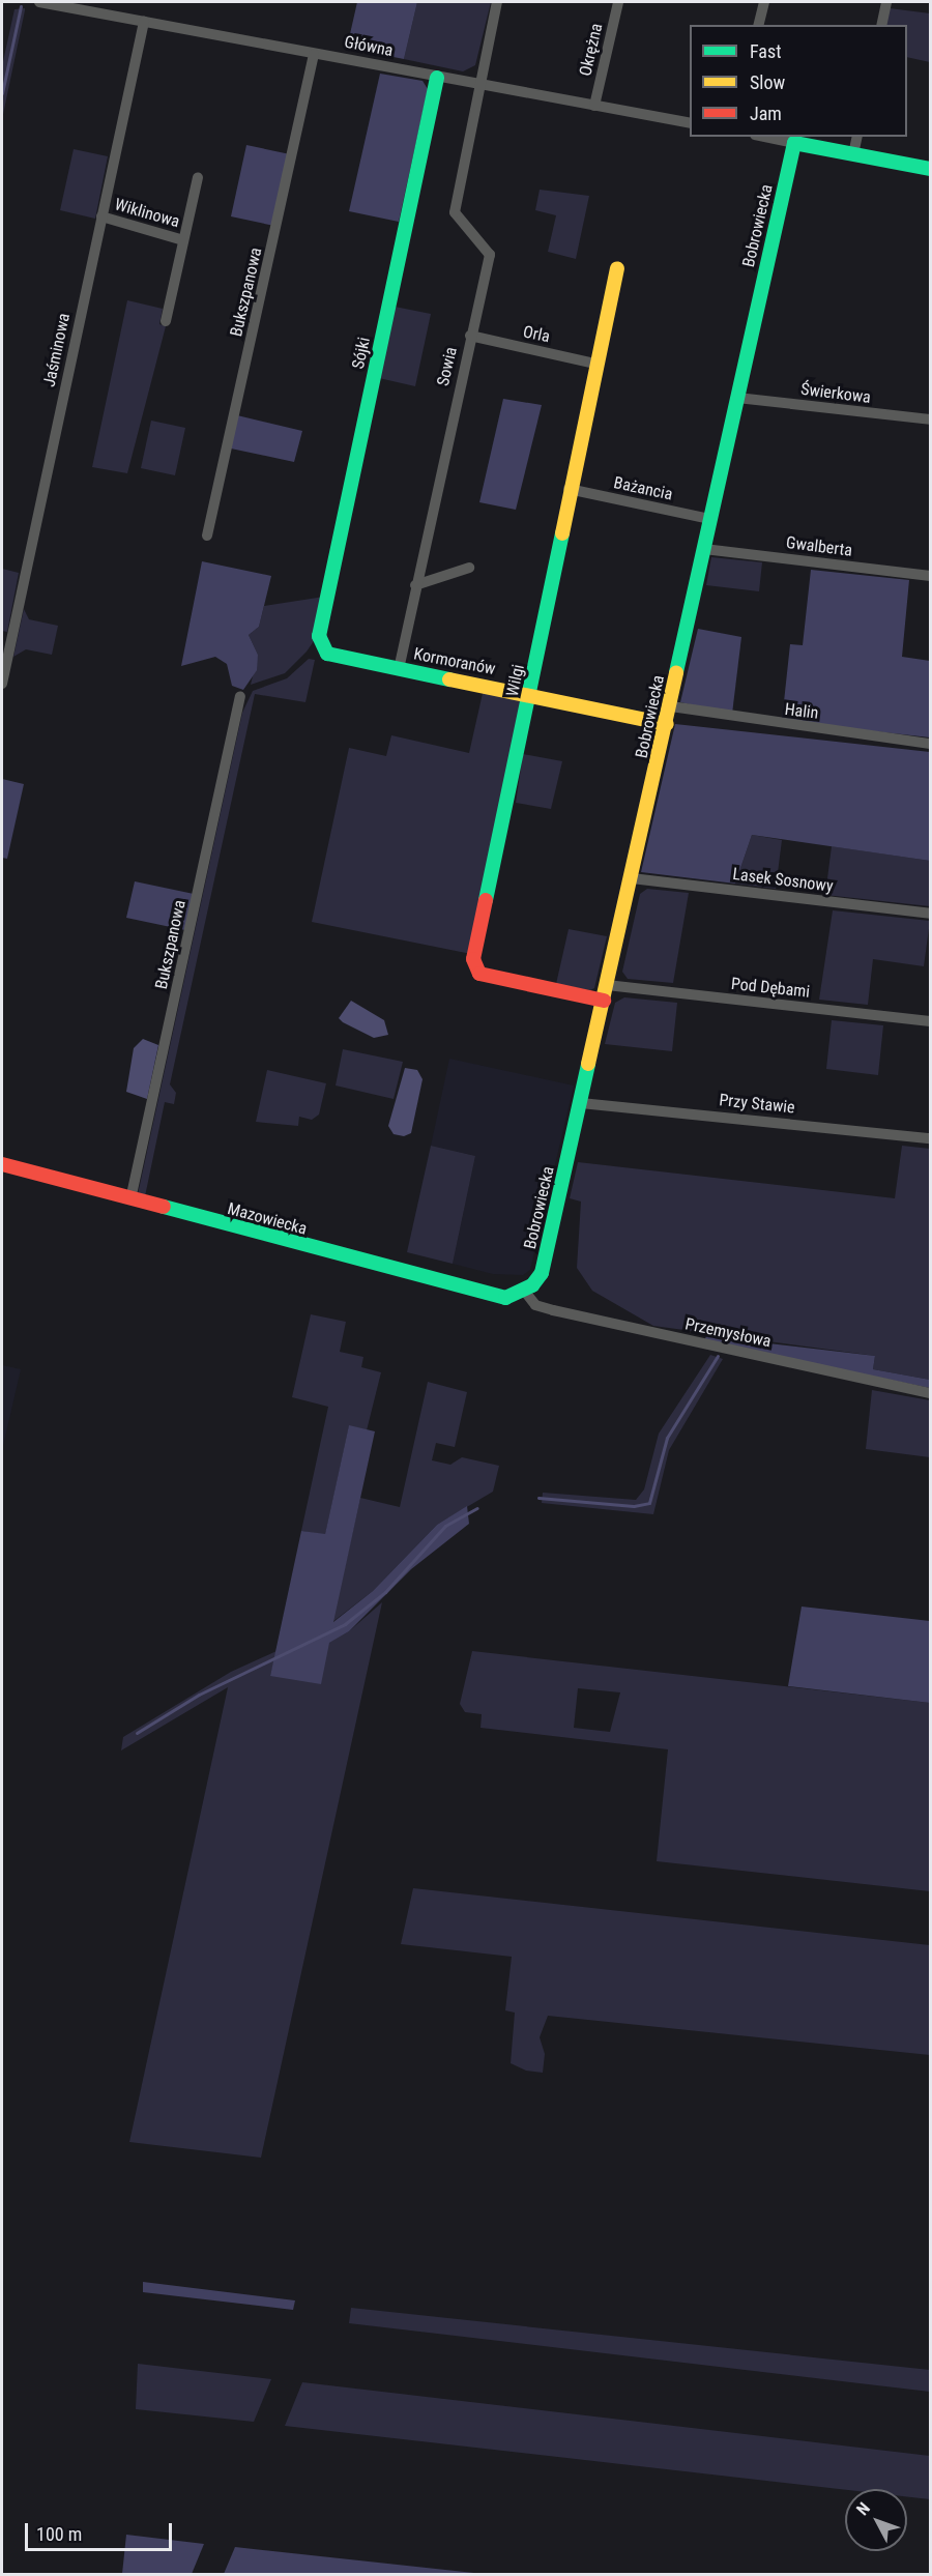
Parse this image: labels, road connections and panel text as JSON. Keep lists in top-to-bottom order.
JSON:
{
  "streets": {
    "street": [
      "Główna",
      "Okrężna",
      "Wiklinowa",
      "Bobrowiecka",
      "Bukszpanowa",
      "Orla",
      "Jaśminowa",
      "Sójki",
      "Sowia",
      "Świerkowa",
      "Bażancia",
      "Gwalberta",
      "Kormoranów",
      "Wilgi",
      "Halin",
      "Lasek Sosnowy",
      "Pod Dębami",
      "Przy Stawie",
      "Mazowiecka",
      "Przemysłowa"
    ]
  },
  "crossings": [
    ["Główna", "Okrężna"],
    ["Główna", "Bukszpanowa"],
    ["Główna", "Jaśminowa"],
    ["Główna", "Sójki"],
    ["Główna", "Sowia"],
    ["Wiklinowa", "Jaśminowa"],
    ["Bobrowiecka", "Świerkowa"],
    ["Bobrowiecka", "Bażancia"],
    ["Bobrowiecka", "Gwalberta"],
    ["Bobrowiecka", "Kormoranów"],
    ["Bobrowiecka", "Wilgi"],
    ["Bobrowiecka", "Halin"],
    ["Bobrowiecka", "Lasek Sosnowy"],
    ["Bobrowiecka", "Pod Dębami"],
    ["Bobrowiecka", "Przy Stawie"],
    ["Bobrowiecka", "Mazowiecka"],
    ["Bobrowiecka", "Przemysłowa"],
    ["Bukszpanowa", "Mazowiecka"],
    ["Orla", "Sowia"],
    ["Orla", "Wilgi"],
    ["Sójki", "Kormoranów"],
    ["Sowia", "Kormoranów"],
    ["Bażancia", "Wilgi"],
    ["Kormoranów", "Wilgi"],
    ["Mazowiecka", "Przemysłowa"]
  ],
  "legend": ["Fast", "Slow", "Jam"],
  "scale_bar": "100 m",
  "north": "top left"
}
